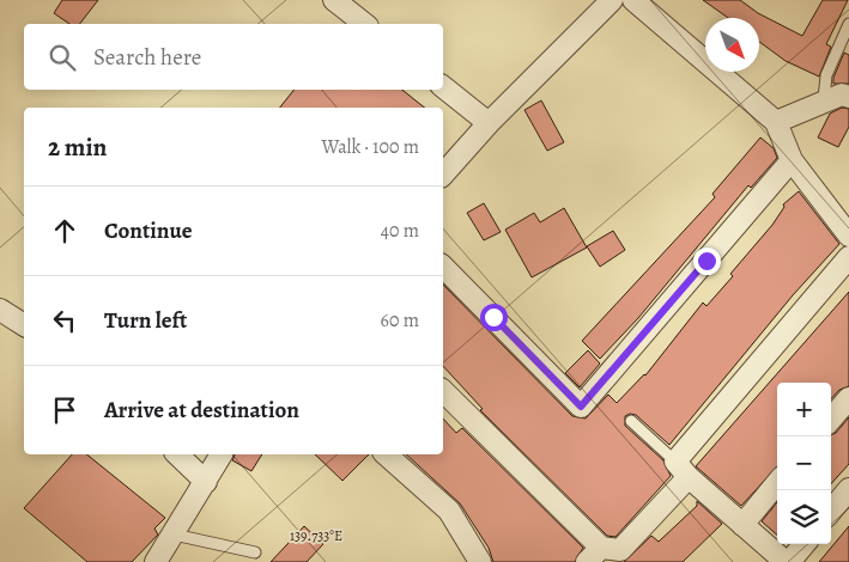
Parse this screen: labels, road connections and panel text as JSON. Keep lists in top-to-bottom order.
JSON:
{
  "north": "bottom right",
  "page": {
    "search": "Search here",
    "heading": ["2 min", "Walk · 100 m"],
    "list": [
      ["Continue", "40 m"],
      ["Turn left", "60 m"],
      "Arrive at destination"
    ],
    "map_buttons": ["+", "−"]
  },
  "coordinates": ["139.733°E"]
}
